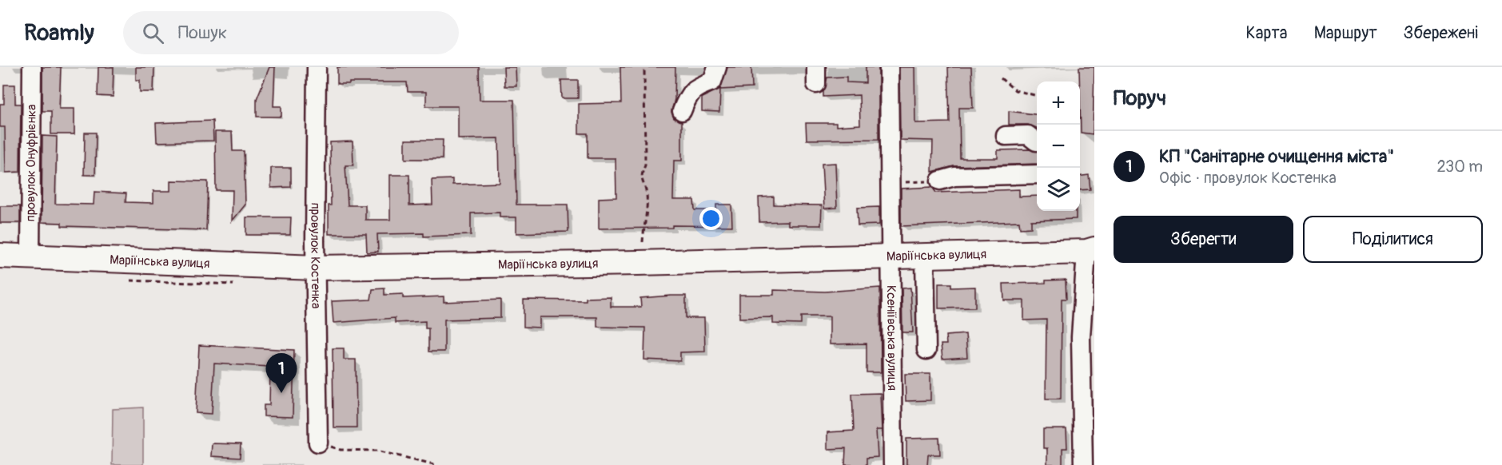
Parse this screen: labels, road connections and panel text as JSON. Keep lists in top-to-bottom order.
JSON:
{
  "streets": {
    "main road": ["Маріїнська вулиця"],
    "street": ["провулок Онуфрієнка", "провулок Костенка", "Ксеніївська вулиця"]
  },
  "crossings": [
    ["провулок Онуфрієнка", "Маріїнська вулиця"],
    ["провулок Костенка", "Маріїнська вулиця"],
    ["Маріїнська вулиця", "Ксеніївська вулиця"]
  ],
  "page": {
    "header": "Roamly",
    "search": "Пошук",
    "nav": ["Карта", "Маршрут", "Збережені"],
    "heading": "Поруч",
    "map_buttons": ["+", "−"],
    "list": [
      {
        "mark": "1",
        "name": "КП \"Санітарне очищення міста\"",
        "note": "Офіс · провулок Костенка",
        "value": "230 m"
      }
    ],
    "buttons": ["Зберегти", "Поділитися"],
    "pins": "1"
  }
}
